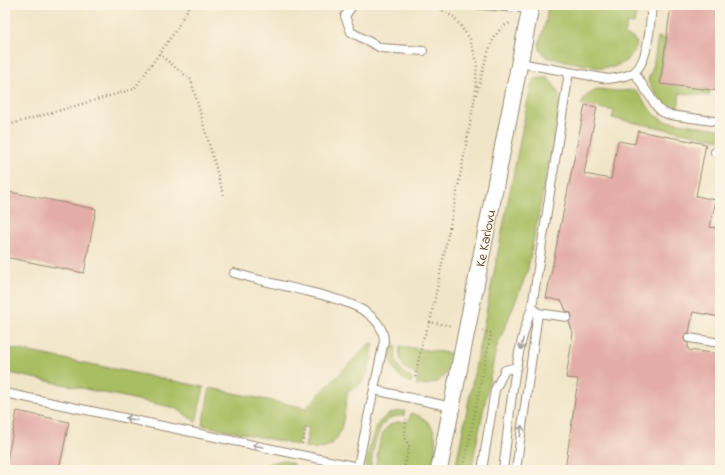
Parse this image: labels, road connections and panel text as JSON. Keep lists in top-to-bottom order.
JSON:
{
  "streets": {
    "street": ["Ke Karlovu"]
  }
}
